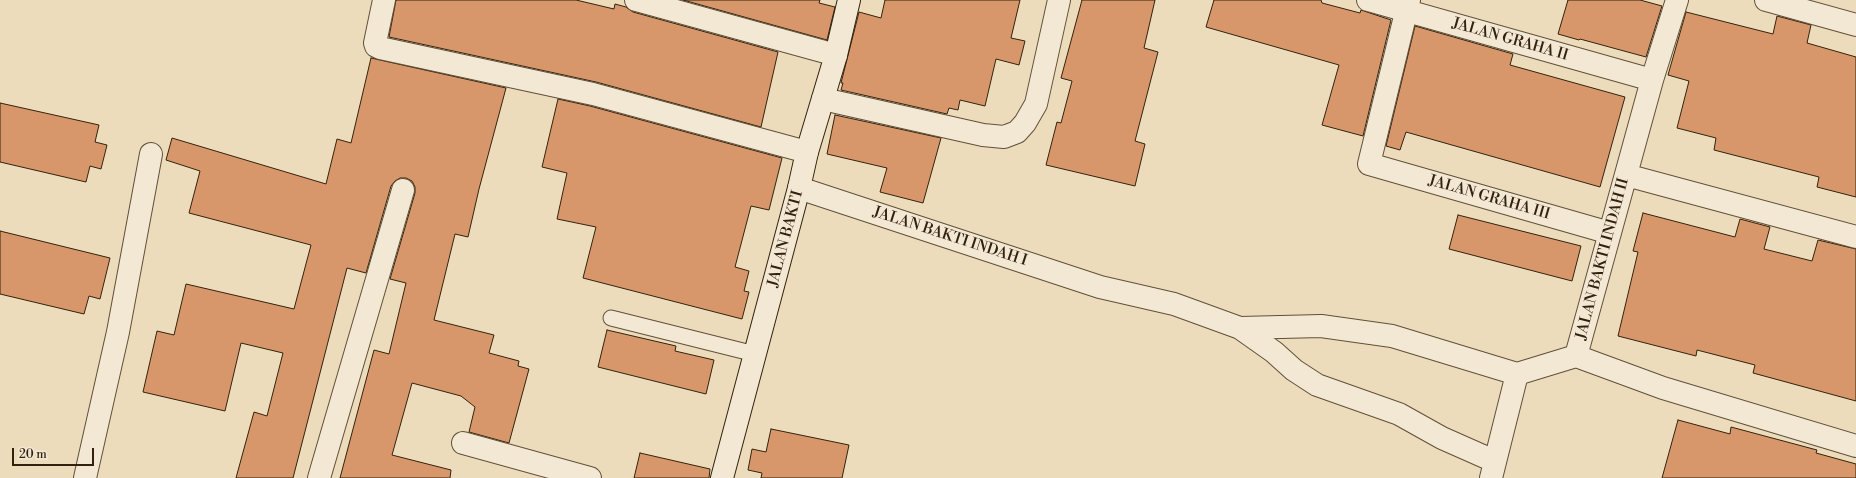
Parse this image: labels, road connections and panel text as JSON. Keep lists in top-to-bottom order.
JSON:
{
  "streets": {
    "street": [
      "JALAN GRAHA II",
      "JALAN GRAHA III",
      "JALAN BAKTI INDAH I",
      "JALAN BAKTI",
      "JALAN BAKTI INDAH II"
    ]
  },
  "crossings": [
    ["JALAN GRAHA II", "JALAN GRAHA III"],
    ["JALAN GRAHA II", "JALAN BAKTI INDAH II"],
    ["JALAN GRAHA III", "JALAN BAKTI INDAH II"],
    ["JALAN BAKTI INDAH I", "JALAN BAKTI"]
  ],
  "scale_bar": "20 m"
}
